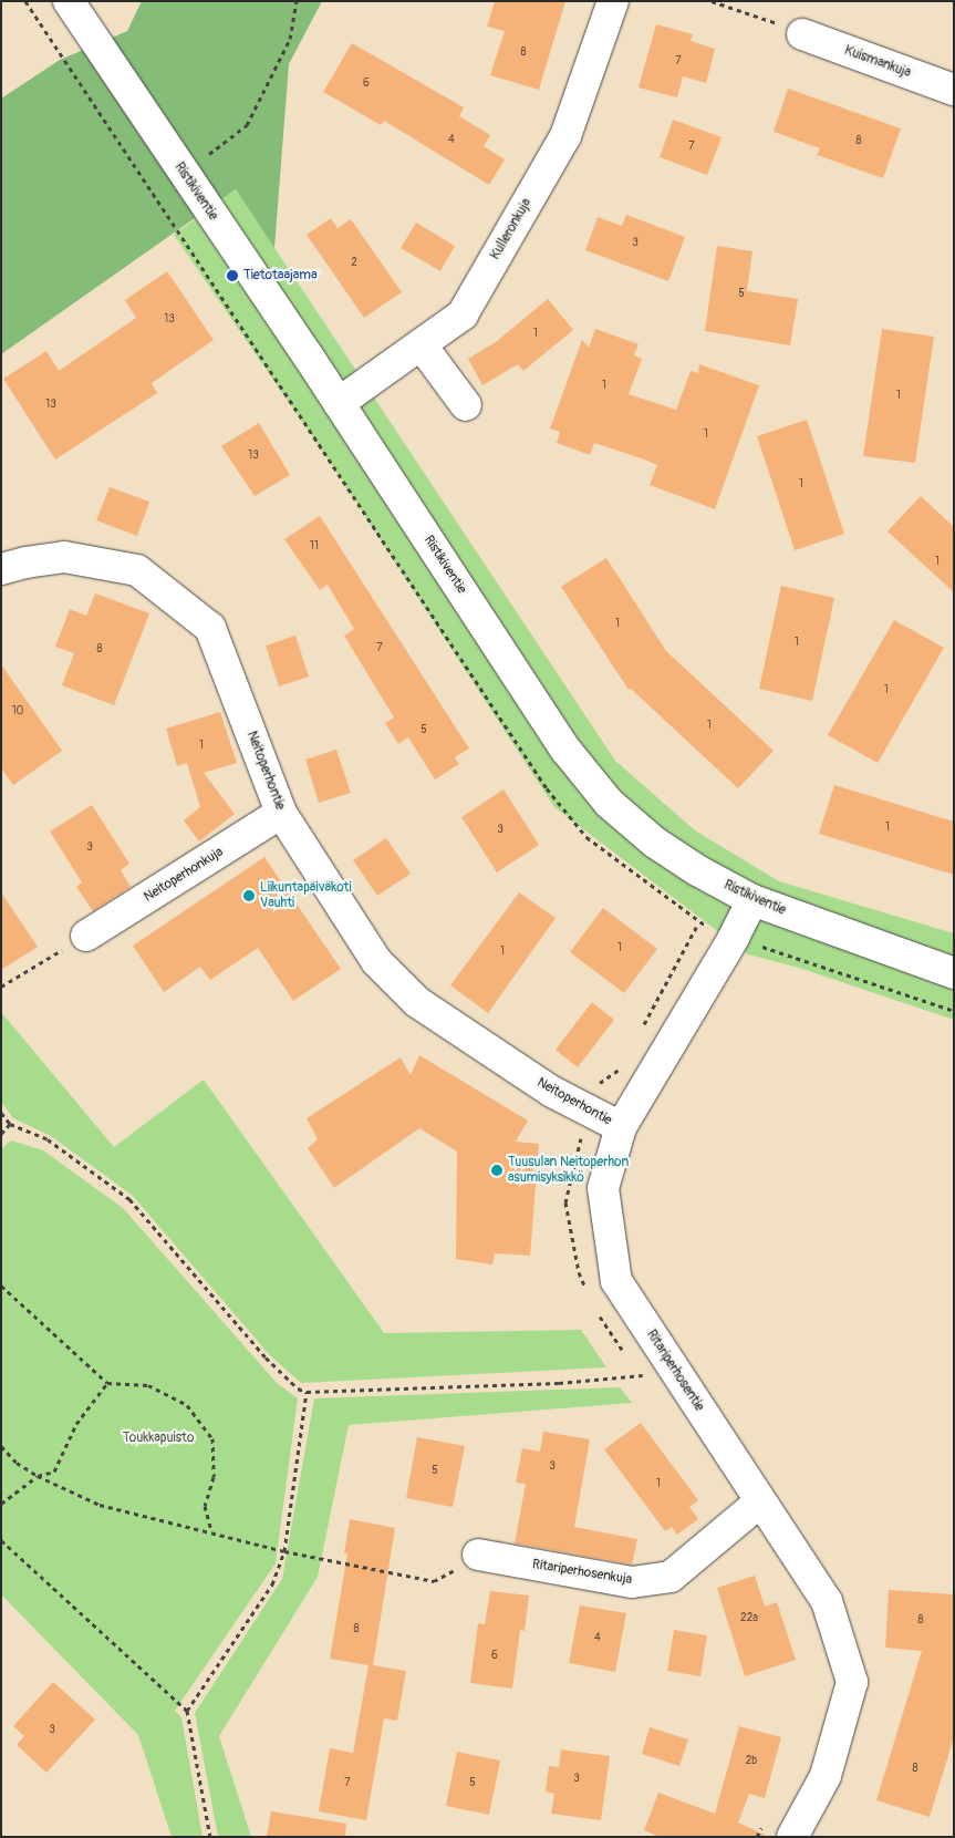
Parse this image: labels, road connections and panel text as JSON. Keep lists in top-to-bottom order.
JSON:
{
  "streets": {
    "street": [
      "Kuismankuja",
      "Ristikiventie",
      "Kulleronkuja",
      "Neitoperhontie",
      "Neitoperhonkuja",
      "Ritariperhosentie",
      "Ritariperhosenkuja"
    ]
  },
  "crossings": [
    ["Ristikiventie", "Kulleronkuja"],
    ["Ristikiventie", "Ritariperhosentie"],
    ["Neitoperhontie", "Neitoperhonkuja"],
    ["Neitoperhontie", "Ritariperhosentie"],
    ["Ritariperhosentie", "Ritariperhosenkuja"]
  ],
  "parks": ["Toukkapuisto"],
  "places": ["Tietotaajama", "Liikuntapäiväkoti Vauhti", "Tuusulan Neitoperhon asumisyksikkö"],
  "house_numbers": [
    "8",
    "7",
    "6",
    "4",
    "8",
    "7",
    "3",
    "2",
    "5",
    "13",
    "1",
    "1",
    "1",
    "13",
    "1",
    "13",
    "1",
    "11",
    "1",
    "1",
    "1",
    "7",
    "8",
    "1",
    "10",
    "1",
    "5",
    "1",
    "1",
    "3",
    "3",
    "1",
    "1",
    "3",
    "5",
    "1",
    "22a",
    "8",
    "8",
    "4",
    "6",
    "3",
    "2b",
    "8",
    "3",
    "7",
    "5"
  ]
}
